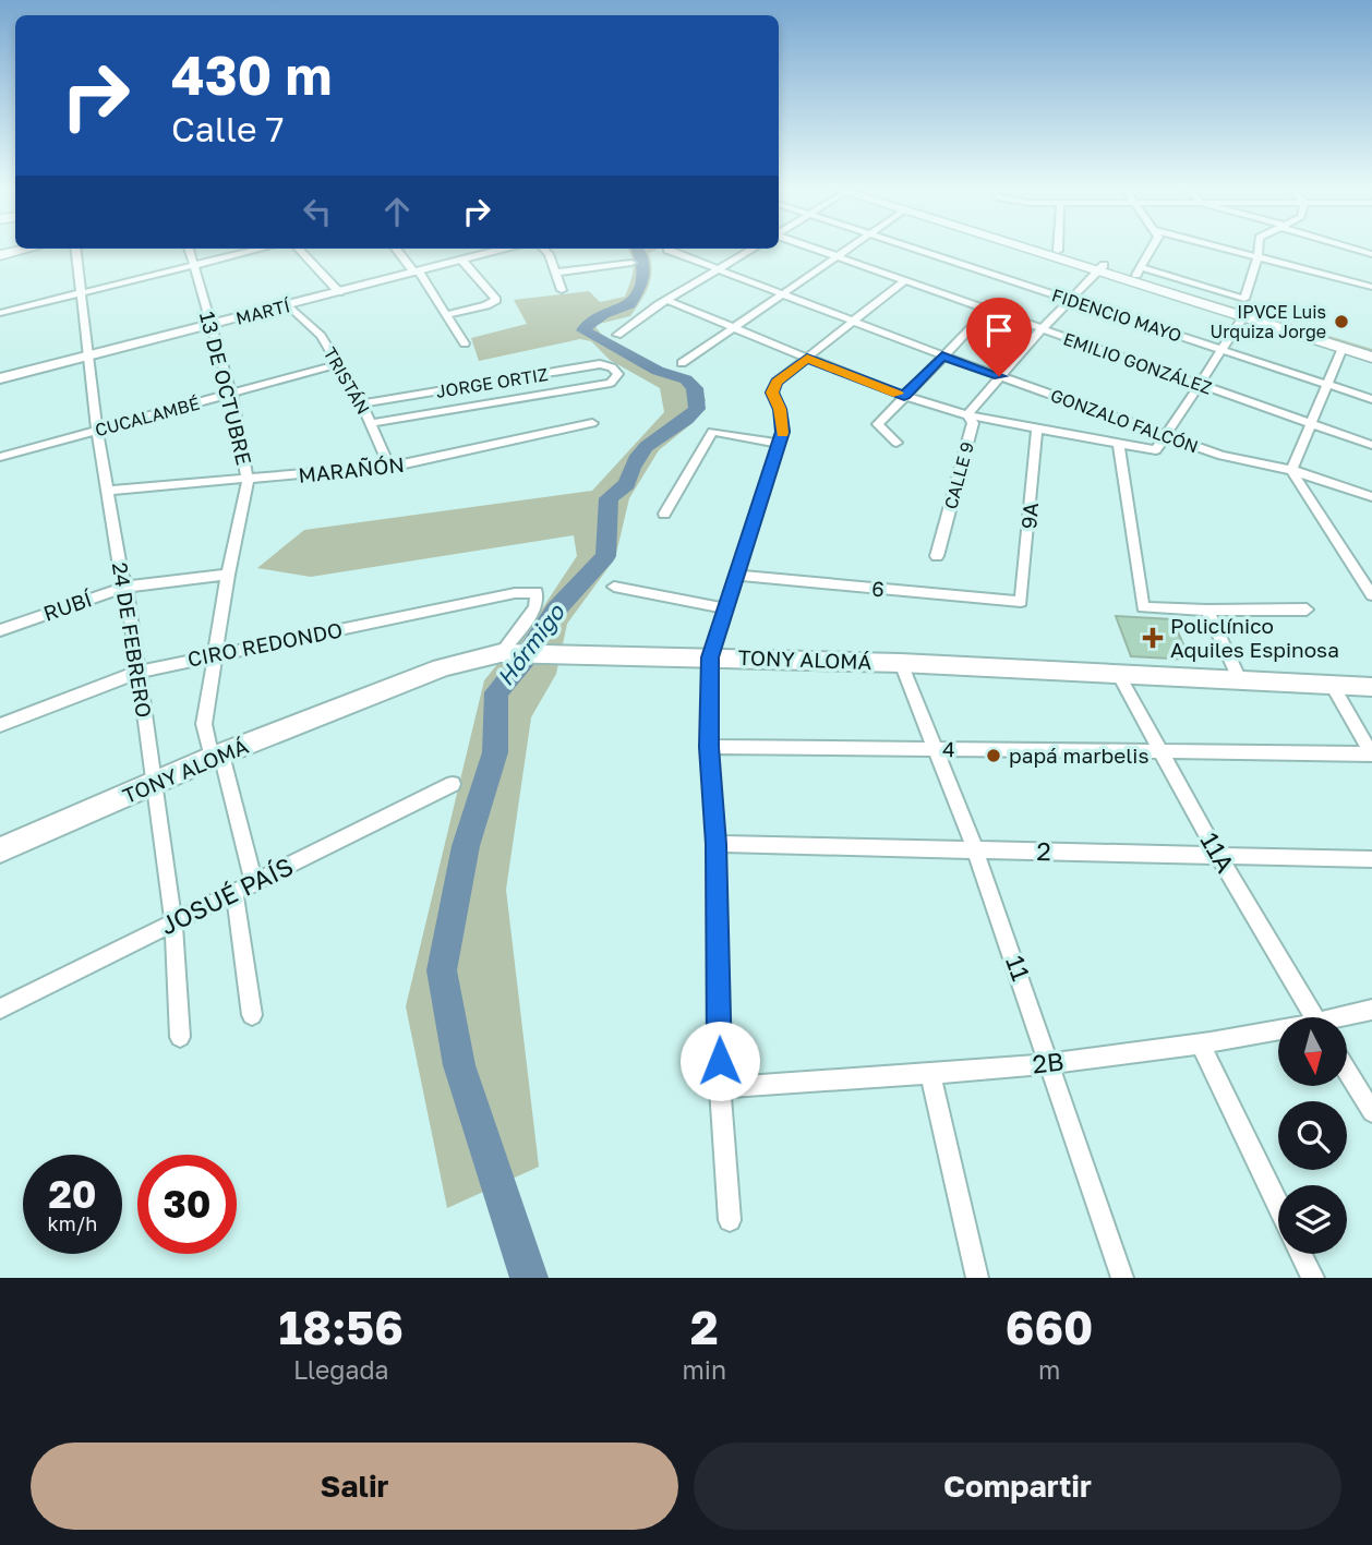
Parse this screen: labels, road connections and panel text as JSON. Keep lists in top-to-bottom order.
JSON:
{
  "streets": {
    "street": [
      "MARTÍ",
      "FIDENCIO MAYO",
      "EMILIO GONZÁLEZ",
      "TRISTÁN",
      "JORGE ORTIZ",
      "13 DE OCTUBRE",
      "CUCALAMBÉ",
      "GONZALO FALCÓN",
      "MARAÑÓN",
      "CALLE 9",
      "9A",
      "6",
      "RUBÍ",
      "24 DE FEBRERO",
      "CIRO REDONDO",
      "TONY ALOMÁ",
      "4",
      "2",
      "11A",
      "JOSUÉ PAÍS",
      "11",
      "2B"
    ]
  },
  "crossings": [
    ["MARTÍ", "TRISTÁN"],
    ["MARTÍ", "13 DE OCTUBRE"],
    ["MARTÍ", "24 DE FEBRERO"],
    ["FIDENCIO MAYO", "CALLE 9"],
    ["EMILIO GONZÁLEZ", "CALLE 9"],
    ["TRISTÁN", "JORGE ORTIZ"],
    ["TRISTÁN", "CUCALAMBÉ"],
    ["TRISTÁN", "MARAÑÓN"],
    ["13 DE OCTUBRE", "CUCALAMBÉ"],
    ["13 DE OCTUBRE", "MARAÑÓN"],
    ["13 DE OCTUBRE", "RUBÍ"],
    ["13 DE OCTUBRE", "CIRO REDONDO"],
    ["13 DE OCTUBRE", "TONY ALOMÁ"],
    ["13 DE OCTUBRE", "JOSUÉ PAÍS"],
    ["CUCALAMBÉ", "24 DE FEBRERO"],
    ["GONZALO FALCÓN", "CALLE 9"],
    ["MARAÑÓN", "24 DE FEBRERO"],
    ["9A", "6"],
    ["RUBÍ", "24 DE FEBRERO"],
    ["24 DE FEBRERO", "CIRO REDONDO"],
    ["24 DE FEBRERO", "TONY ALOMÁ"],
    ["24 DE FEBRERO", "JOSUÉ PAÍS"],
    ["CIRO REDONDO", "TONY ALOMÁ"],
    ["TONY ALOMÁ", "11A"],
    ["TONY ALOMÁ", "11"],
    ["4", "11A"],
    ["4", "11"],
    ["2", "11A"],
    ["2", "11"],
    ["11", "2B"]
  ],
  "water": ["Hórmigo"],
  "places": {
    "other": ["IPVCE Luis Urquiza Jorge", "papá marbelis"],
    "health": ["Policlínico Aquiles Espinosa"]
  },
  "north": "bottom",
  "page": {
    "turn": ["430 m", "Calle 7"],
    "speed": "20 km/h",
    "limit": "30",
    "eta": [
      "18:56",
      "Llegada",
      "2",
      "min",
      "660",
      "m"
    ],
    "buttons": ["Salir", "Compartir"]
  }
}
